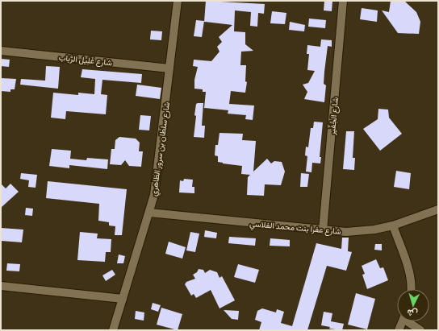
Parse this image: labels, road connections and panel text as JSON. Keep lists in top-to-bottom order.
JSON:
{
  "streets": {
    "street": [
      "شارع غَلِيل الرَّباب",
      "شارع الجُفِّير",
      "شارع سلطان بن سرور الظاهري",
      "شارع عفرا بنت محمد الفلاسي"
    ]
  },
  "crossings": [
    ["شارع غَلِيل الرَّباب", "شارع سلطان بن سرور الظاهري"],
    ["شارع الجُفِّير", "شارع عفرا بنت محمد الفلاسي"],
    ["شارع سلطان بن سرور الظاهري", "شارع عفرا بنت محمد الفلاسي"]
  ],
  "north": "bottom"
}
